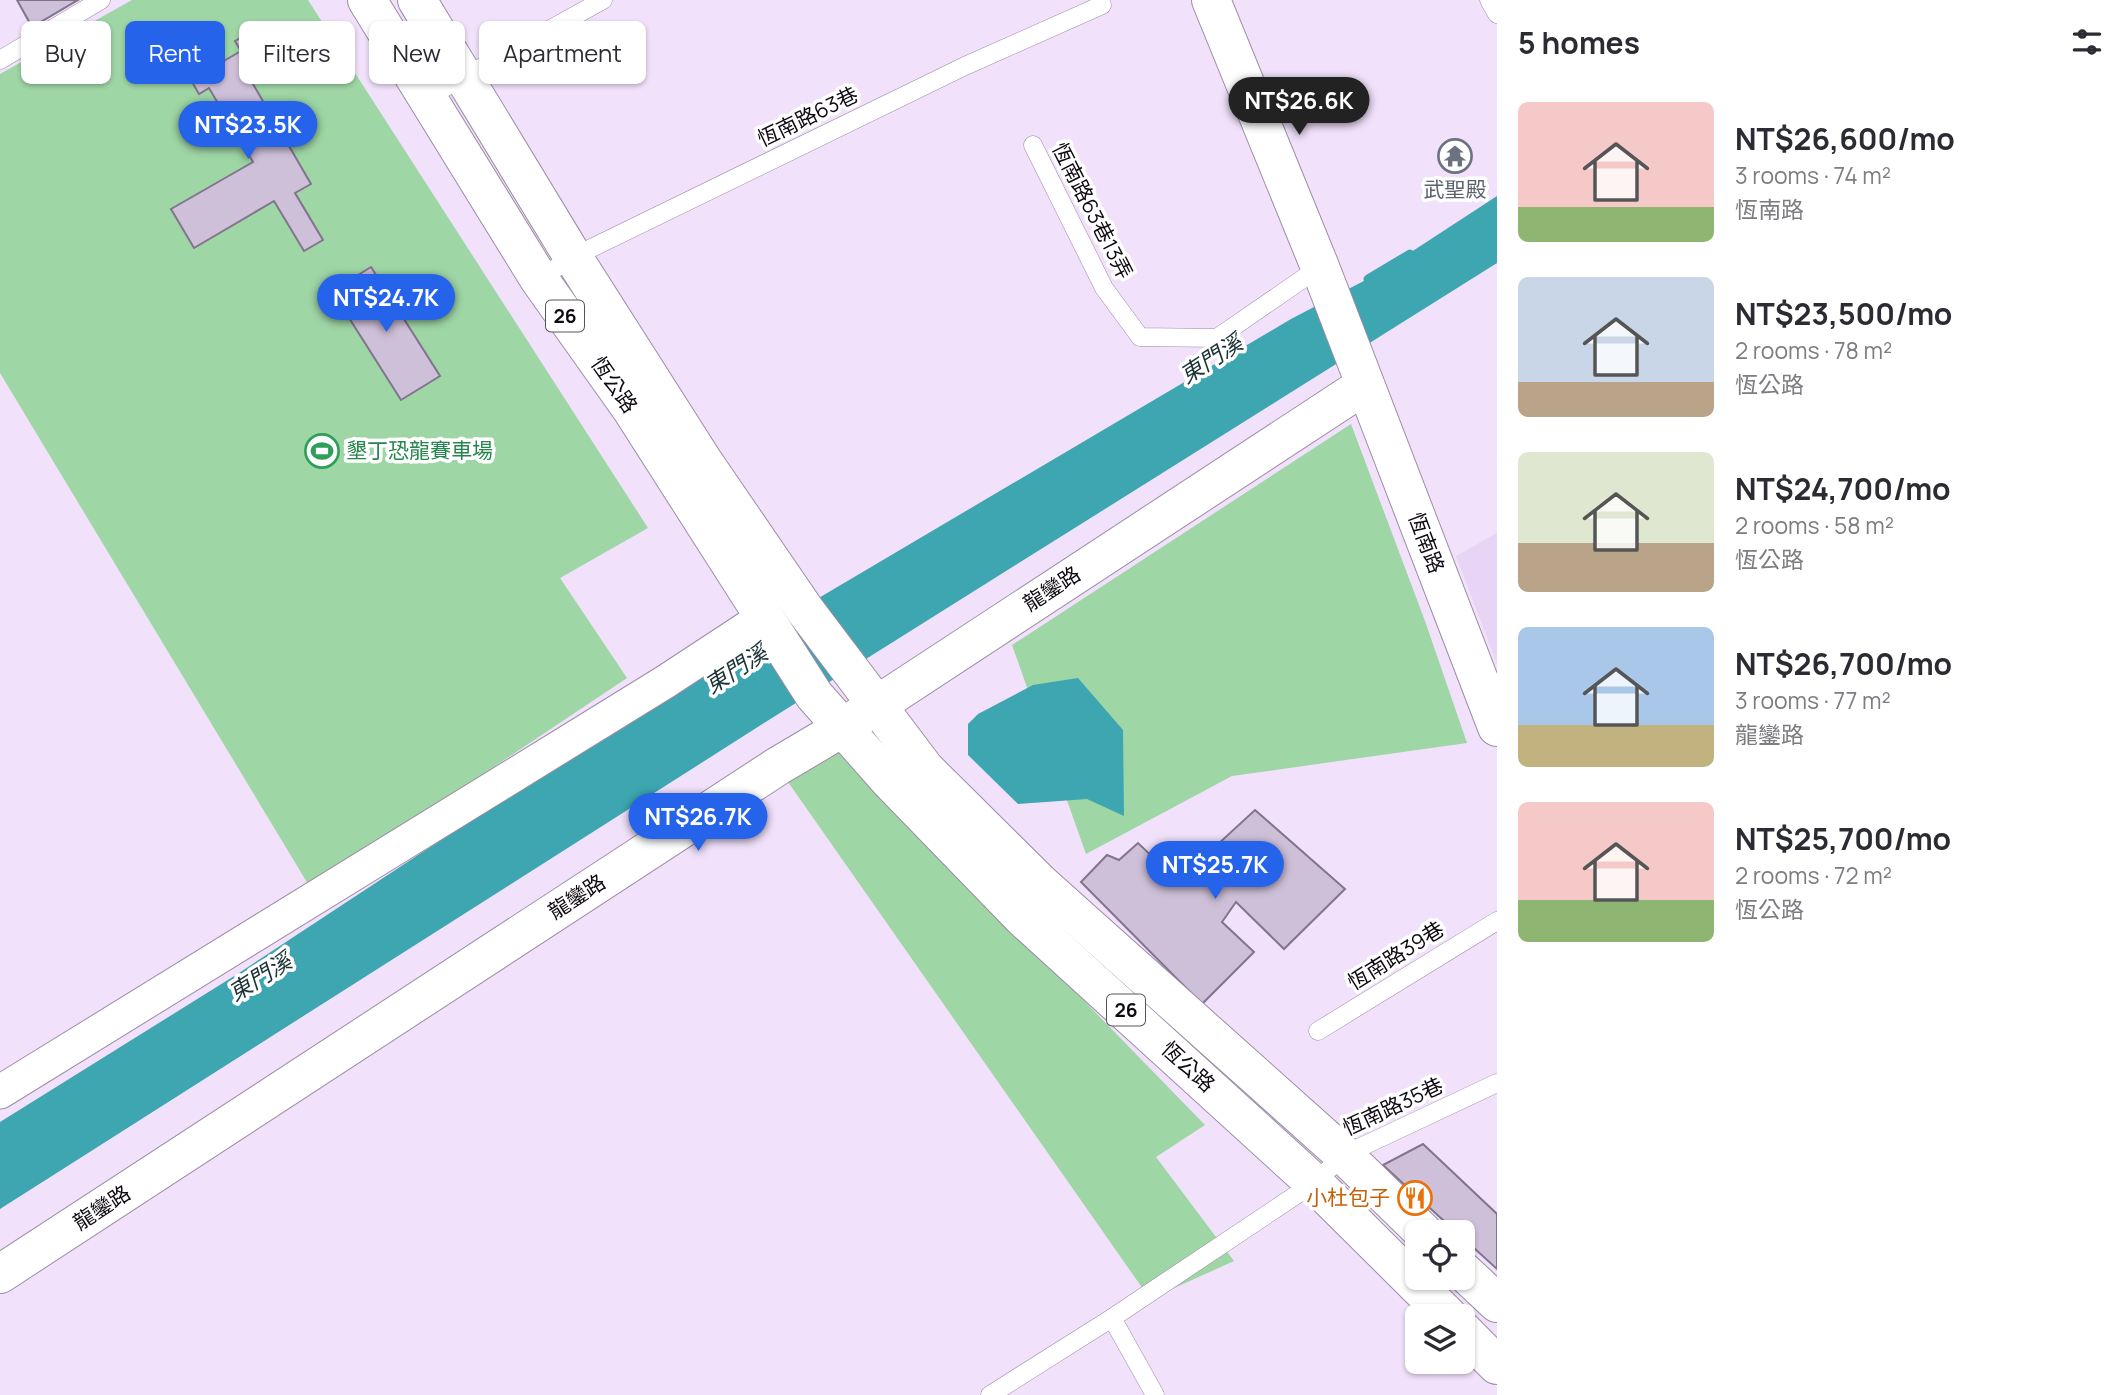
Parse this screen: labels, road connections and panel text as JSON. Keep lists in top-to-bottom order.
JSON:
{
  "streets": {
    "main road": [
      "26",
      "恆公路",
      "恆南路",
      "龍鑾路"
    ],
    "lane": [
      "恆南路63巷",
      "恆南路63巷13弄",
      "恆南路39巷",
      "恆南路35巷"
    ]
  },
  "crossings": [
    ["恆南路63巷", "恆公路"],
    ["恆南路63巷13弄", "恆南路"],
    ["恆公路", "龍鑾路"],
    ["恆公路", "恆南路35巷"],
    ["恆南路", "龍鑾路"]
  ],
  "water": ["東門溪"],
  "places": {
    "temple": ["武聖殿"],
    "sports": ["墾丁恐龍賽車場"],
    "restaurant": ["小杜包子"]
  },
  "page": {
    "heading": "5 homes",
    "chip": [
      "Buy",
      "Rent",
      "Filters",
      "New",
      "Apartment"
    ],
    "price": [
      "NT$26.6K",
      "NT$23.5K",
      "NT$24.7K",
      "NT$26.7K",
      "NT$25.7K"
    ],
    "list": [
      {
        "name": "NT$26,600/mo",
        "note": "3 rooms · 74 m² · 恆南路"
      },
      {
        "name": "NT$23,500/mo",
        "note": "2 rooms · 78 m² · 恆公路"
      },
      {
        "name": "NT$24,700/mo",
        "note": "2 rooms · 58 m² · 恆公路"
      },
      {
        "name": "NT$26,700/mo",
        "note": "3 rooms · 77 m² · 龍鑾路"
      },
      {
        "name": "NT$25,700/mo",
        "note": "2 rooms · 72 m² · 恆公路"
      }
    ]
  }
}
